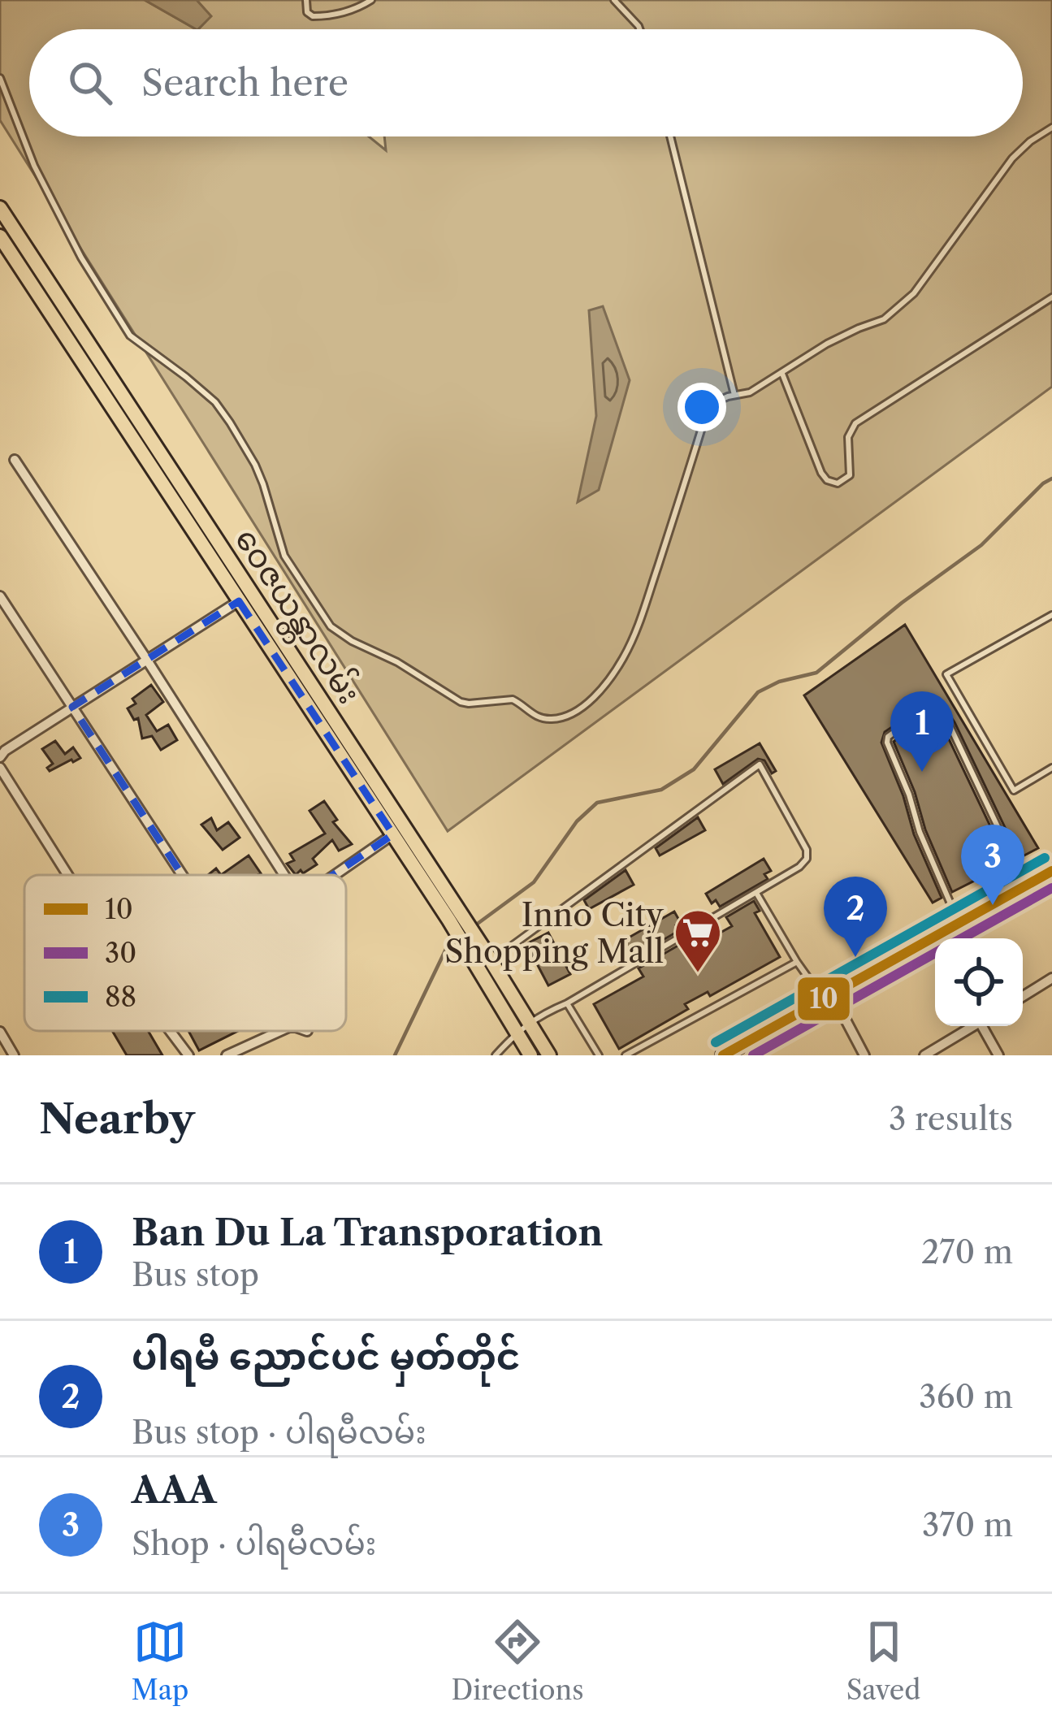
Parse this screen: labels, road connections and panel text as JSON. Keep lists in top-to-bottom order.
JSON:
{
  "streets": {
    "main road": ["ဝေဇယန္တာလမ်း"]
  },
  "places": {
    "supermarket": ["Inno City Shopping Mall"]
  },
  "lines": ["transit line 88", "transit line 10", "transit line 30"],
  "legend": ["10", "30", "88"],
  "page": {
    "search": "Search here",
    "pins": ["1", "3", "2"],
    "heading": ["Nearby", "3 results"],
    "list": [
      {
        "mark": "1",
        "name": "Ban Du La Transporation",
        "note": "Bus stop",
        "value": "270 m"
      },
      {
        "mark": "2",
        "name": "ပါရမီ ညောင်ပင် မှတ်တိုင်",
        "note": "Bus stop · ပါရမီလမ်း",
        "value": "360 m"
      },
      {
        "mark": "3",
        "name": "AAA",
        "note": "Shop · ပါရမီလမ်း",
        "value": "370 m"
      }
    ],
    "nav": ["Map", "Directions", "Saved"]
  }
}
